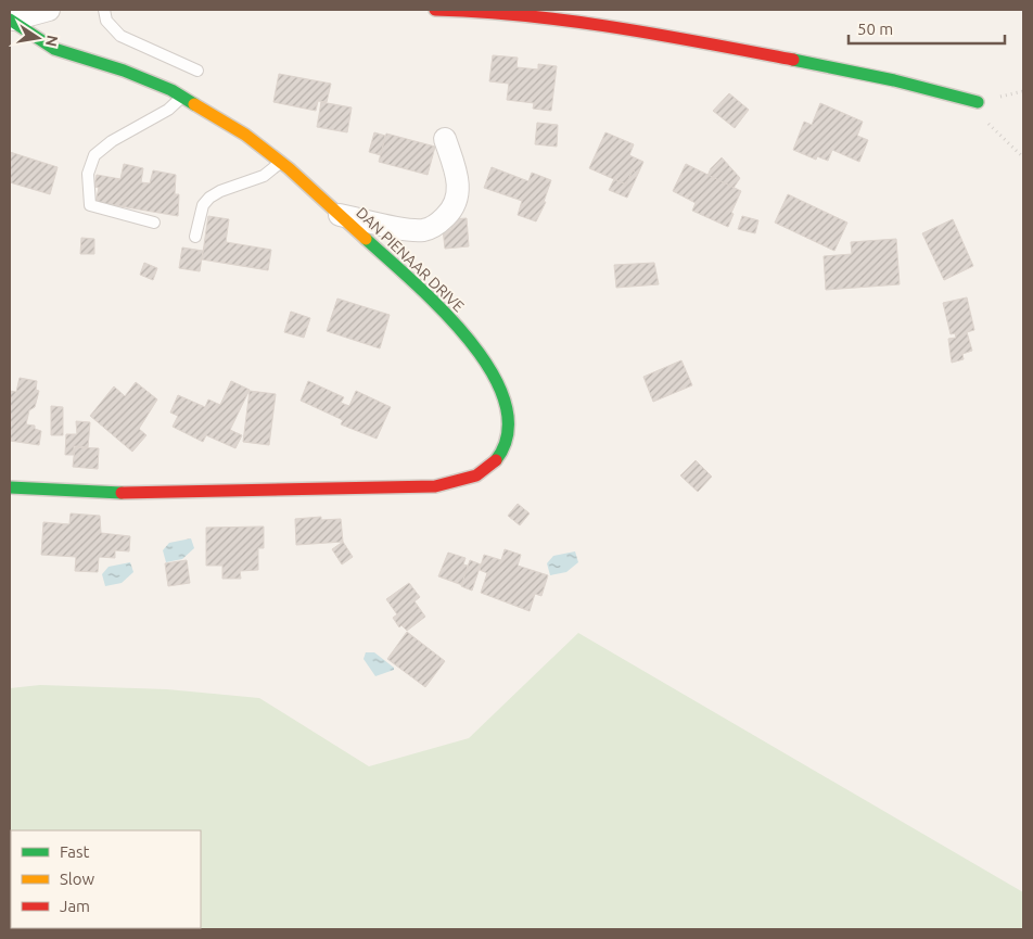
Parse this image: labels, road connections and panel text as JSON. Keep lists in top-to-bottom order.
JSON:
{
  "streets": {
    "street": ["DAN PIENAAR DRIVE"]
  },
  "legend": ["Fast", "Slow", "Jam"],
  "scale_bar": "50 m",
  "north": "right"
}
